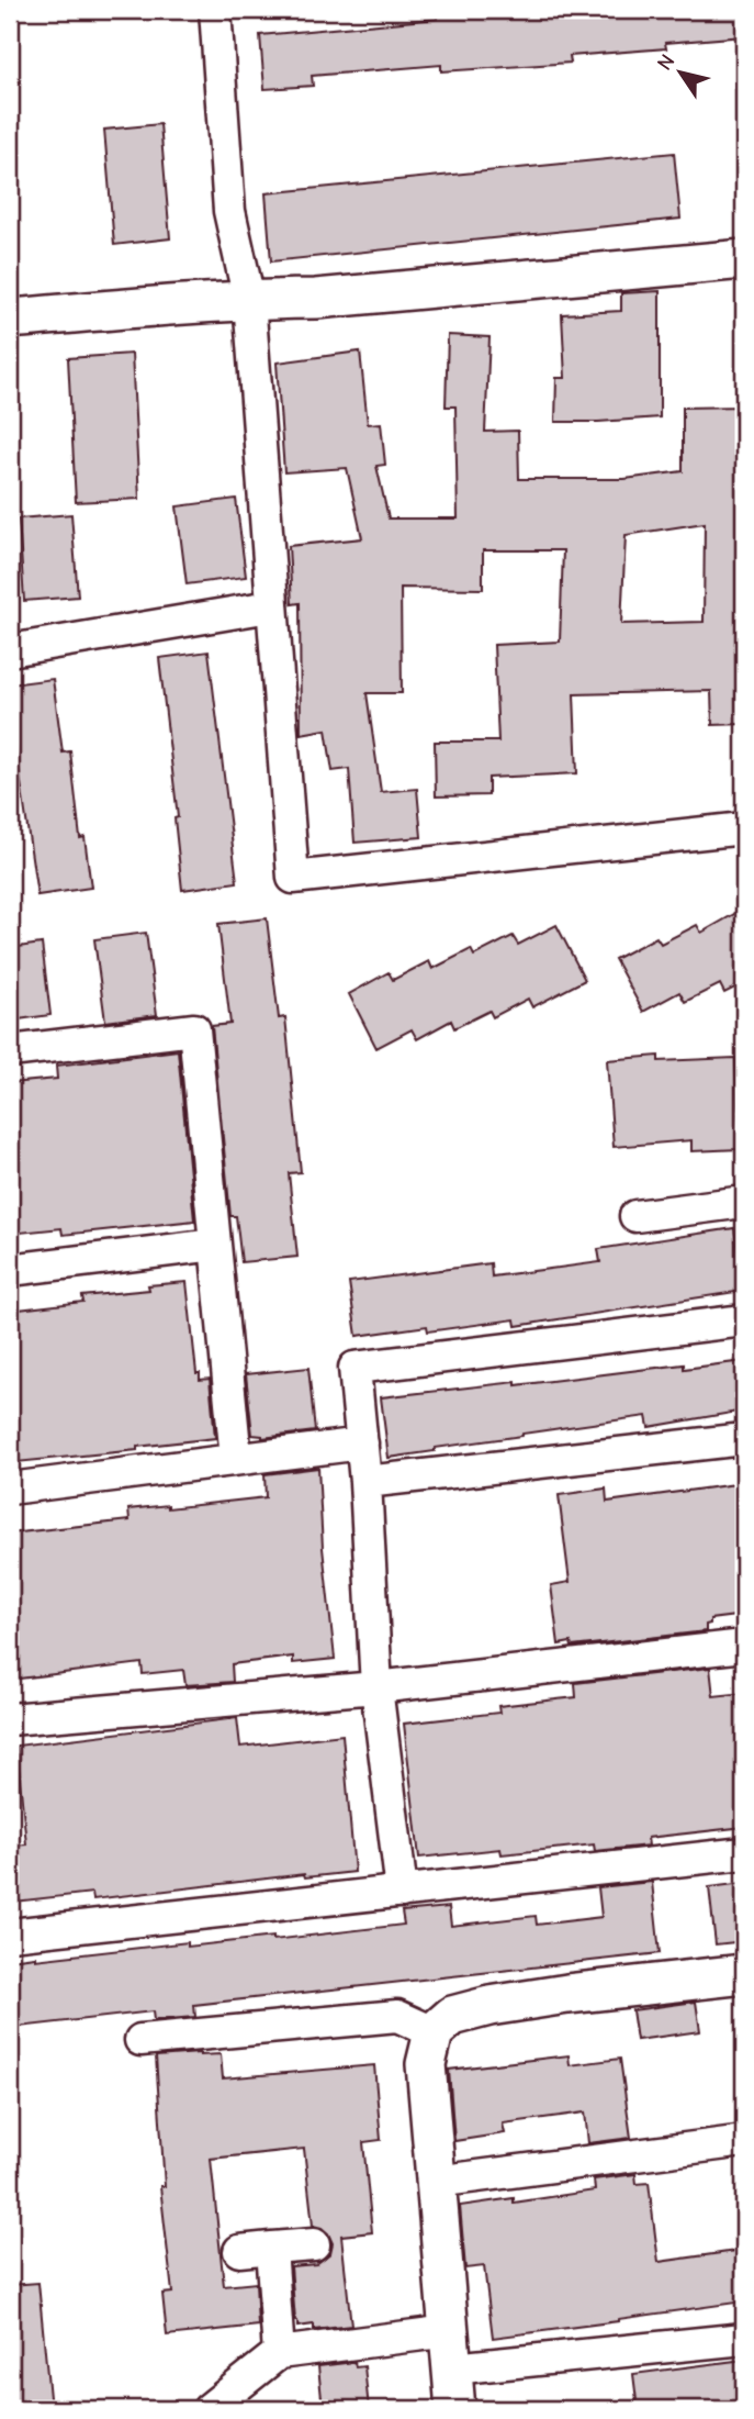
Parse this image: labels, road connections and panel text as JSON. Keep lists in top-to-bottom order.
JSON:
{
  "north": "top left"
}
